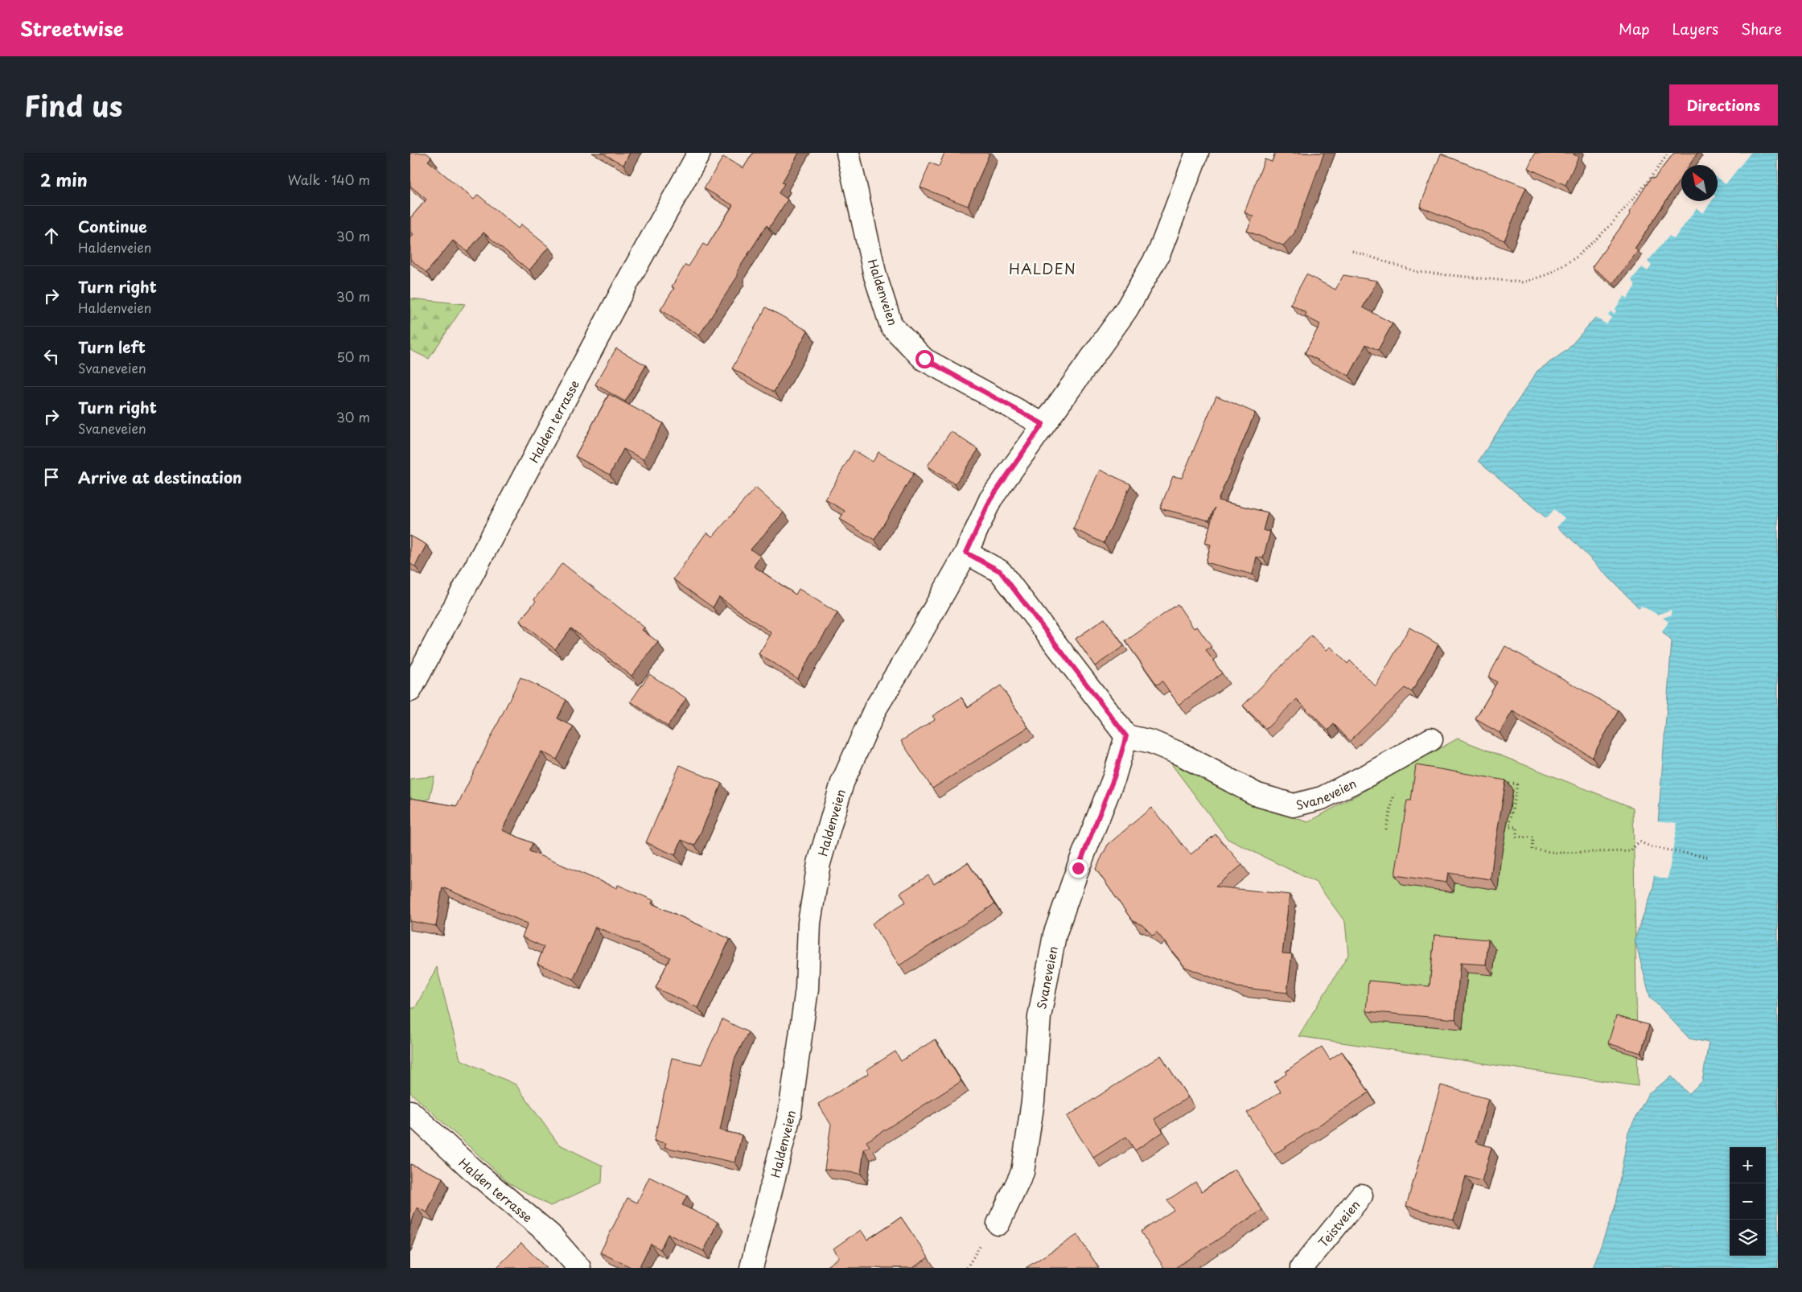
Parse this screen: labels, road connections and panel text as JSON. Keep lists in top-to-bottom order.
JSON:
{
  "streets": {
    "street": [
      "Haldenveien",
      "Halden terrasse",
      "Svaneveien",
      "Teistveien"
    ]
  },
  "districts": ["HALDEN"],
  "north": "top left",
  "page": {
    "header": "Streetwise",
    "nav": ["Map", "Layers", "Share"],
    "title": "Find us",
    "buttons": "Directions",
    "heading": ["2 min", "Walk · 140 m"],
    "list": [
      ["Continue", "Haldenveien", "30 m"],
      ["Turn right", "Haldenveien", "30 m"],
      ["Turn left", "Svaneveien", "50 m"],
      ["Turn right", "Svaneveien", "30 m"],
      "Arrive at destination"
    ],
    "map_buttons": ["+", "−"]
  }
}
